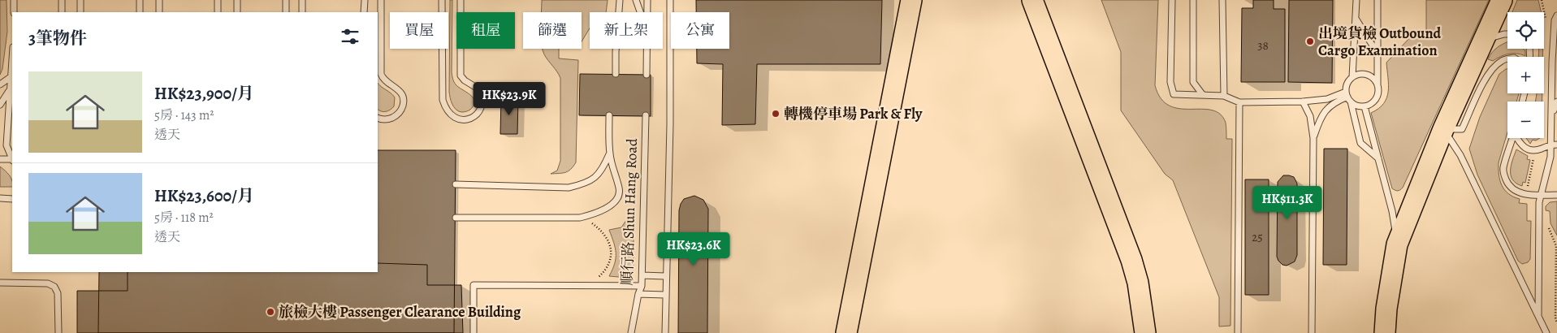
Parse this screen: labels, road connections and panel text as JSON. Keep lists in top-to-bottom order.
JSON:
{
  "streets": {
    "lane": ["順行路 Shun Hang Road"]
  },
  "places": ["出境貨檢 Outbound Cargo Examination", "轉機停車場 Park & Fly", "旅檢大樓 Passenger Clearance Building"],
  "house_numbers": ["38", "25"],
  "page": {
    "map_buttons": ["+", "−"],
    "chip": [
      "買屋",
      "租屋",
      "篩選",
      "新上架",
      "公寓"
    ],
    "heading": "3筆物件",
    "list": [
      {
        "name": "HK$23,900/月",
        "note": "5房 · 143 m² · 透天"
      },
      {
        "name": "HK$23,600/月",
        "note": "5房 · 118 m² · 透天"
      }
    ],
    "price": ["HK$23.9K", "HK$11.3K", "HK$23.6K"]
  }
}
